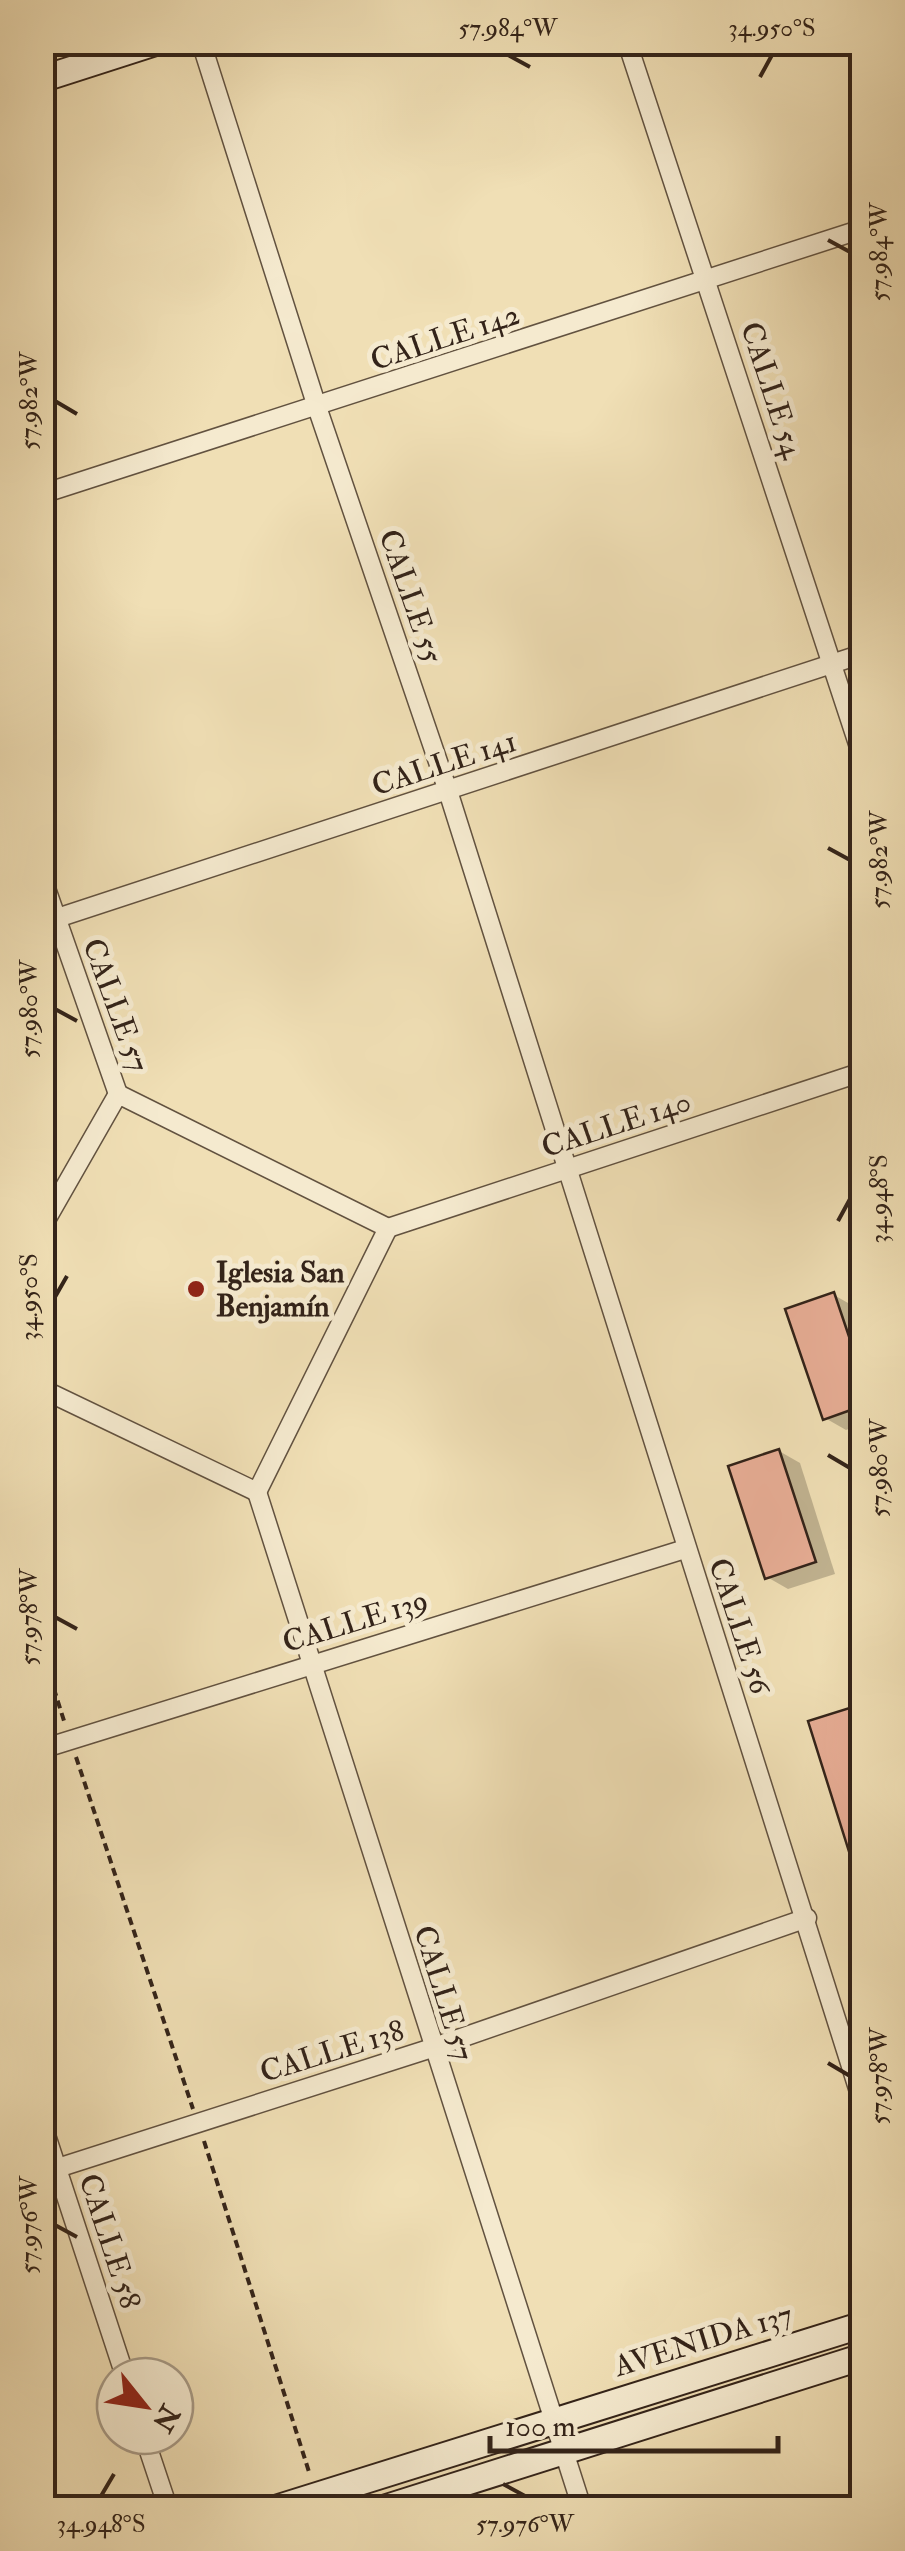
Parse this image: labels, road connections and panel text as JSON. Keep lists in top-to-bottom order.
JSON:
{
  "streets": {
    "main road": ["AVENIDA 137"],
    "street": [
      "CALLE 142",
      "CALLE 54",
      "CALLE 55",
      "CALLE 141",
      "CALLE 57",
      "CALLE 140",
      "CALLE 139",
      "CALLE 56",
      "CALLE 138",
      "CALLE 58"
    ]
  },
  "crossings": [
    ["CALLE 142", "CALLE 54"],
    ["CALLE 142", "CALLE 55"],
    ["CALLE 54", "CALLE 141"],
    ["CALLE 55", "CALLE 141"],
    ["CALLE 55", "CALLE 140"],
    ["CALLE 55", "CALLE 56"],
    ["CALLE 141", "CALLE 57"],
    ["CALLE 57", "CALLE 139"],
    ["CALLE 57", "CALLE 138"],
    ["CALLE 57", "AVENIDA 137"],
    ["CALLE 140", "CALLE 56"],
    ["CALLE 139", "CALLE 56"],
    ["CALLE 56", "CALLE 138"],
    ["CALLE 138", "CALLE 58"]
  ],
  "places": ["Iglesia San Benjamín"],
  "scale_bar": "100 m",
  "north": "bottom right",
  "coordinates": [
    "57.984°W",
    "34.950°S",
    "57.982°W",
    "57.980°W",
    "34.948°S",
    "57.978°W",
    "57.976°W"
  ]
}
